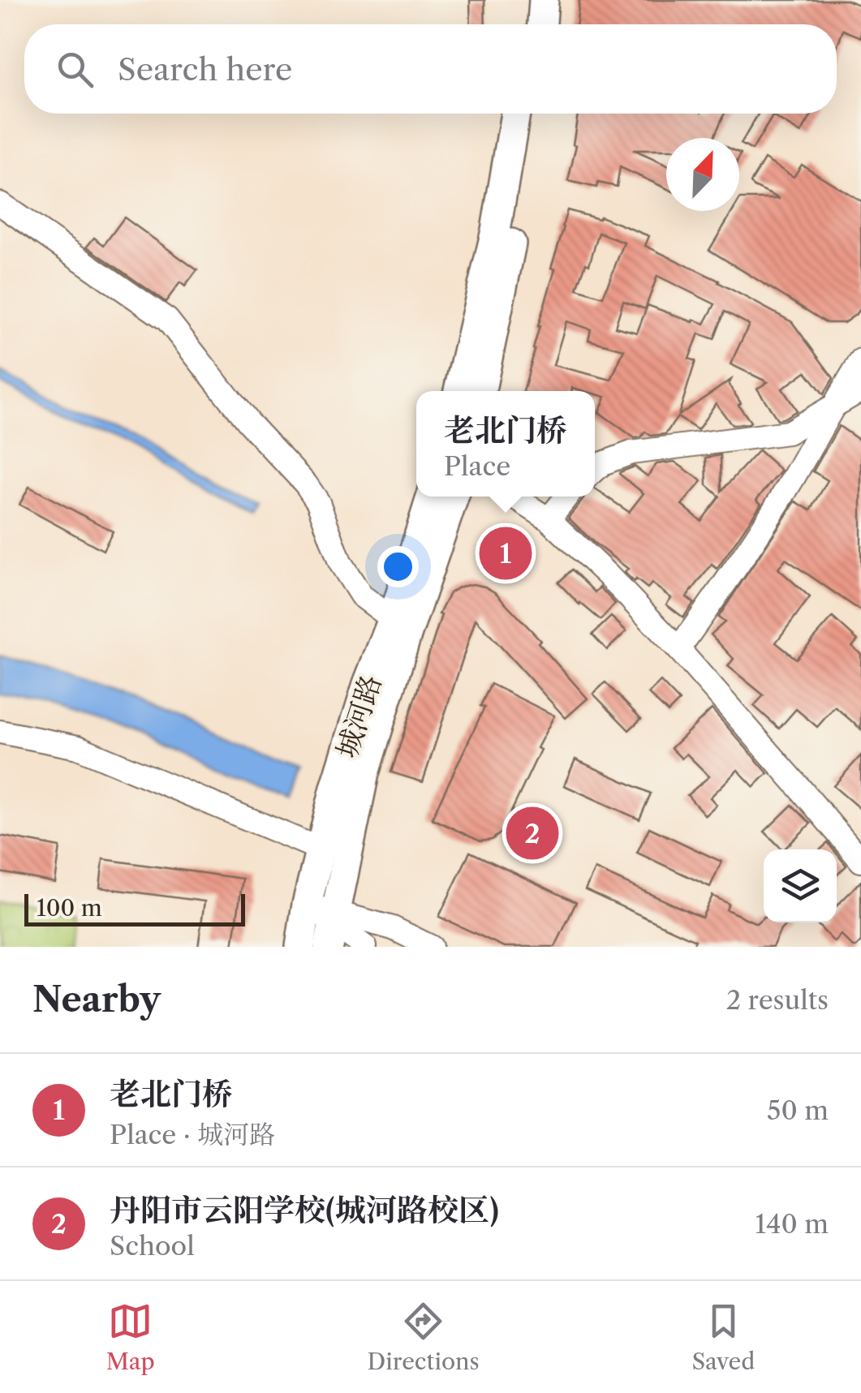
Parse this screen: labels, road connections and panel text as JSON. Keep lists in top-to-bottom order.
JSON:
{
  "streets": {
    "main road": ["城河路"]
  },
  "scale_bar": "100 m",
  "north": "top right",
  "page": {
    "search": "Search here",
    "popup": ["老北门桥", "Place"],
    "pins": ["1", "2"],
    "scale": "100 m",
    "heading": ["Nearby", "2 results"],
    "list": [
      {
        "mark": "1",
        "name": "老北门桥",
        "note": "Place · 城河路",
        "value": "50 m"
      },
      {
        "mark": "2",
        "name": "丹阳市云阳学校(城河路校区)",
        "note": "School",
        "value": "140 m"
      }
    ],
    "nav": ["Map", "Directions", "Saved"]
  }
}
